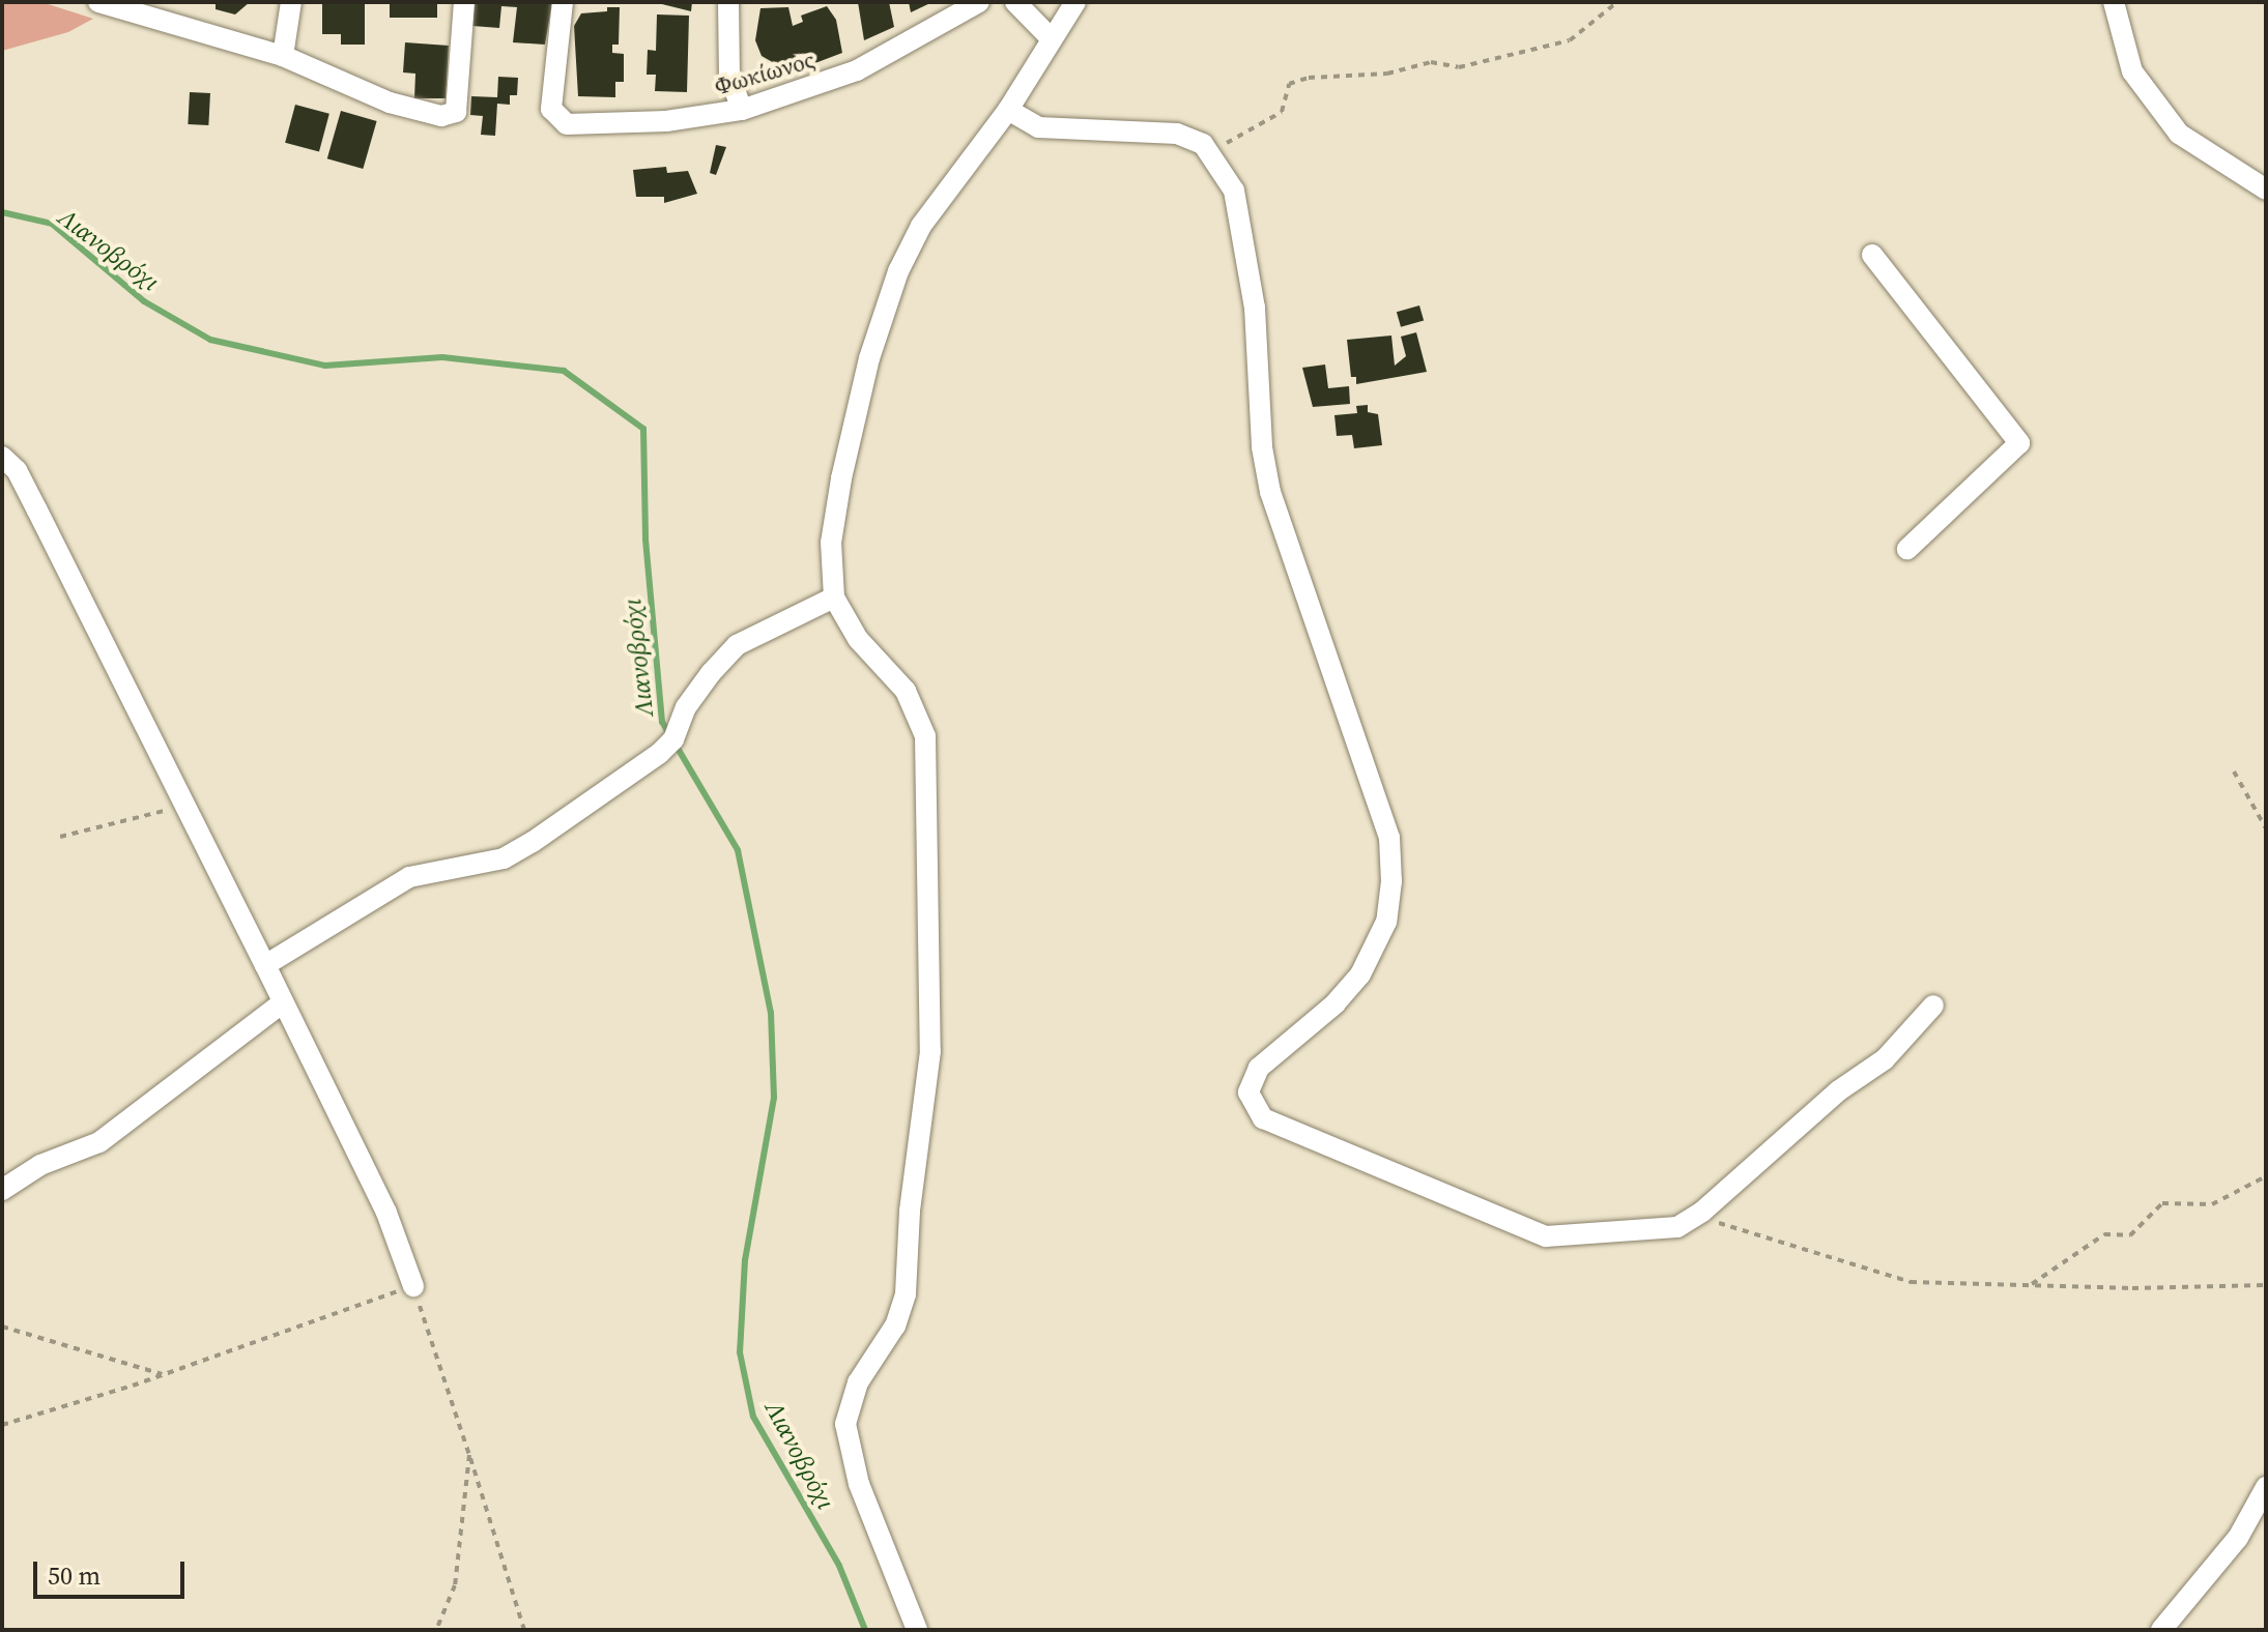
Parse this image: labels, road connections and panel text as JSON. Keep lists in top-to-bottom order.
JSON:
{
  "streets": {
    "street": ["Φωκίωνος"]
  },
  "water": ["Λιανοβρόχι"],
  "scale_bar": "50 m"
}
